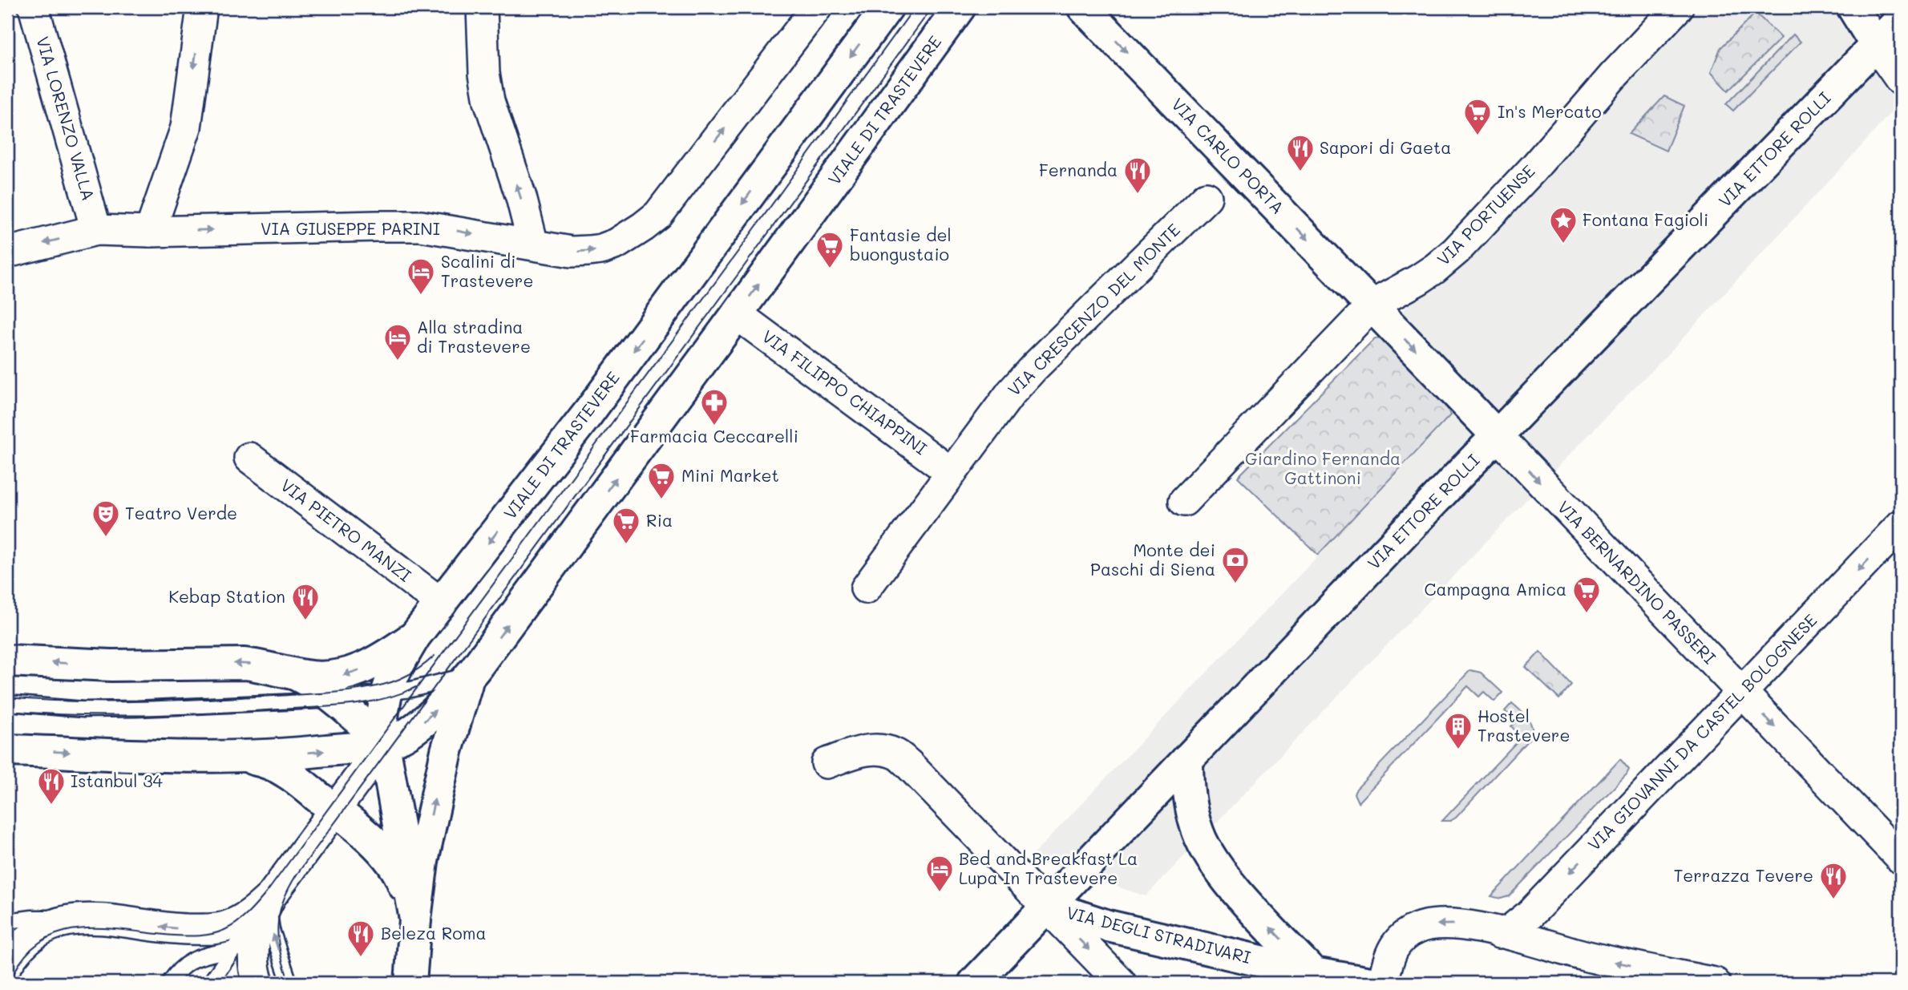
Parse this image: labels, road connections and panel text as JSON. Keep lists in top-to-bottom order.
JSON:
{
  "streets": {
    "main road": [
      "VIALE DI TRASTEVERE",
      "VIA ETTORE ROLLI",
      "VIA CARLO PORTA",
      "VIA BERNARDINO PASSERI",
      "VIA DEGLI STRADIVARI"
    ],
    "street": [
      "VIA LORENZO VALLA",
      "VIA PORTUENSE",
      "VIA GIUSEPPE PARINI",
      "VIA CRESCENZO DEL MONTE",
      "VIA FILIPPO CHIAPPINI",
      "VIA PIETRO MANZI",
      "VIA GIOVANNI DA CASTEL BOLOGNESE"
    ]
  },
  "crossings": [
    ["VIALE DI TRASTEVERE", "VIA FILIPPO CHIAPPINI"],
    ["VIALE DI TRASTEVERE", "VIA PIETRO MANZI"],
    ["VIA LORENZO VALLA", "VIA GIUSEPPE PARINI"],
    ["VIA ETTORE ROLLI", "VIA BERNARDINO PASSERI"],
    ["VIA ETTORE ROLLI", "VIA DEGLI STRADIVARI"],
    ["VIA CARLO PORTA", "VIA PORTUENSE"],
    ["VIA CARLO PORTA", "VIA BERNARDINO PASSERI"],
    ["VIA PORTUENSE", "VIA BERNARDINO PASSERI"],
    ["VIA CRESCENZO DEL MONTE", "VIA FILIPPO CHIAPPINI"],
    ["VIA BERNARDINO PASSERI", "VIA GIOVANNI DA CASTEL BOLOGNESE"]
  ],
  "one_way": ["VIA CARLO PORTA", "VIA BERNARDINO PASSERI", "VIA GIOVANNI DA CASTEL BOLOGNESE"],
  "parks": ["Giardino Fernanda Gattinoni"],
  "places": {
    "supermarket": [
      "In's Mercato",
      "Fantasie del buongustaio",
      "Mini Market",
      "Ria",
      "Campagna Amica"
    ],
    "restaurant": [
      "Sapori di Gaeta",
      "Fernanda",
      "Kebap Station",
      "Istanbul 34",
      "Terrazza Tevere",
      "Beleza Roma"
    ],
    "place": ["Fontana Fagioli"],
    "hotel": ["Scalini di Trastevere", "Alla stradina di Trastevere", "Bed and Breakfast La Lupa In Trastevere"],
    "pharmacy": ["Farmacia Ceccarelli"],
    "theatre": ["Teatro Verde"],
    "bank": ["Monte dei Paschi di Siena"],
    "building": ["Hostel Trastevere"]
  }
}
